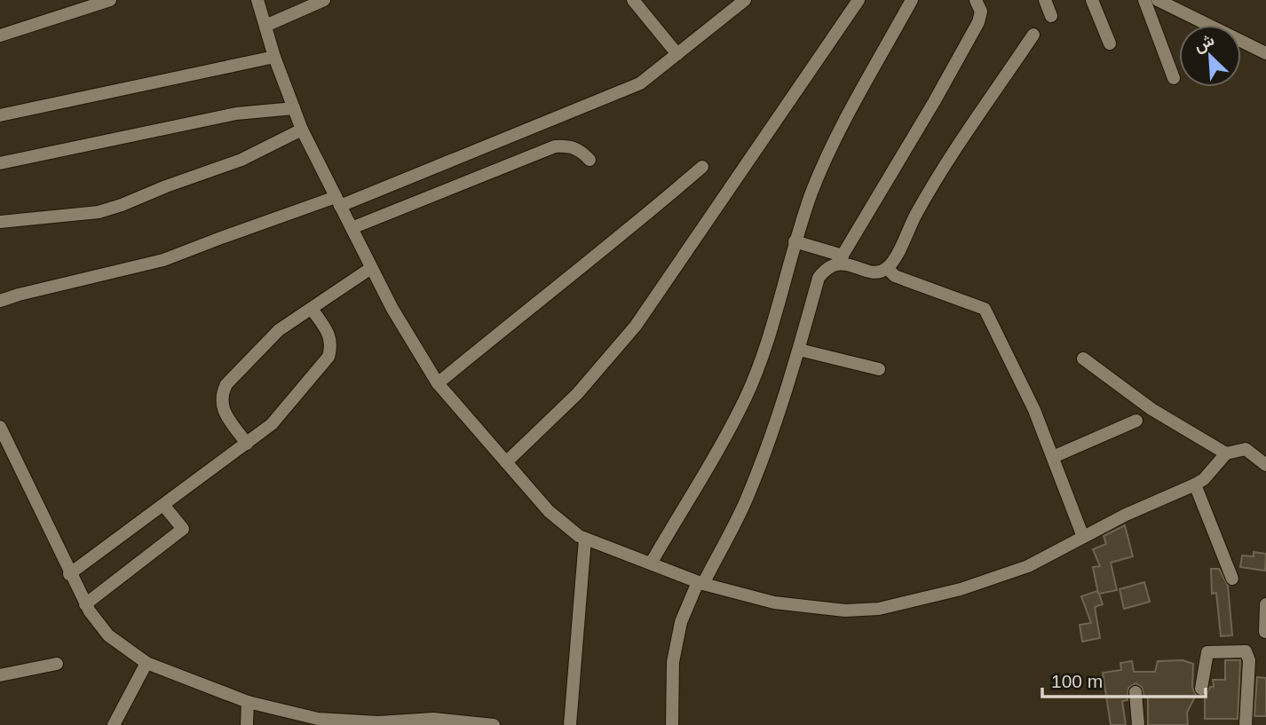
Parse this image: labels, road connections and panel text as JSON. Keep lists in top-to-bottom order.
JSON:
{
  "scale_bar": "100 m",
  "north": "top left"
}
